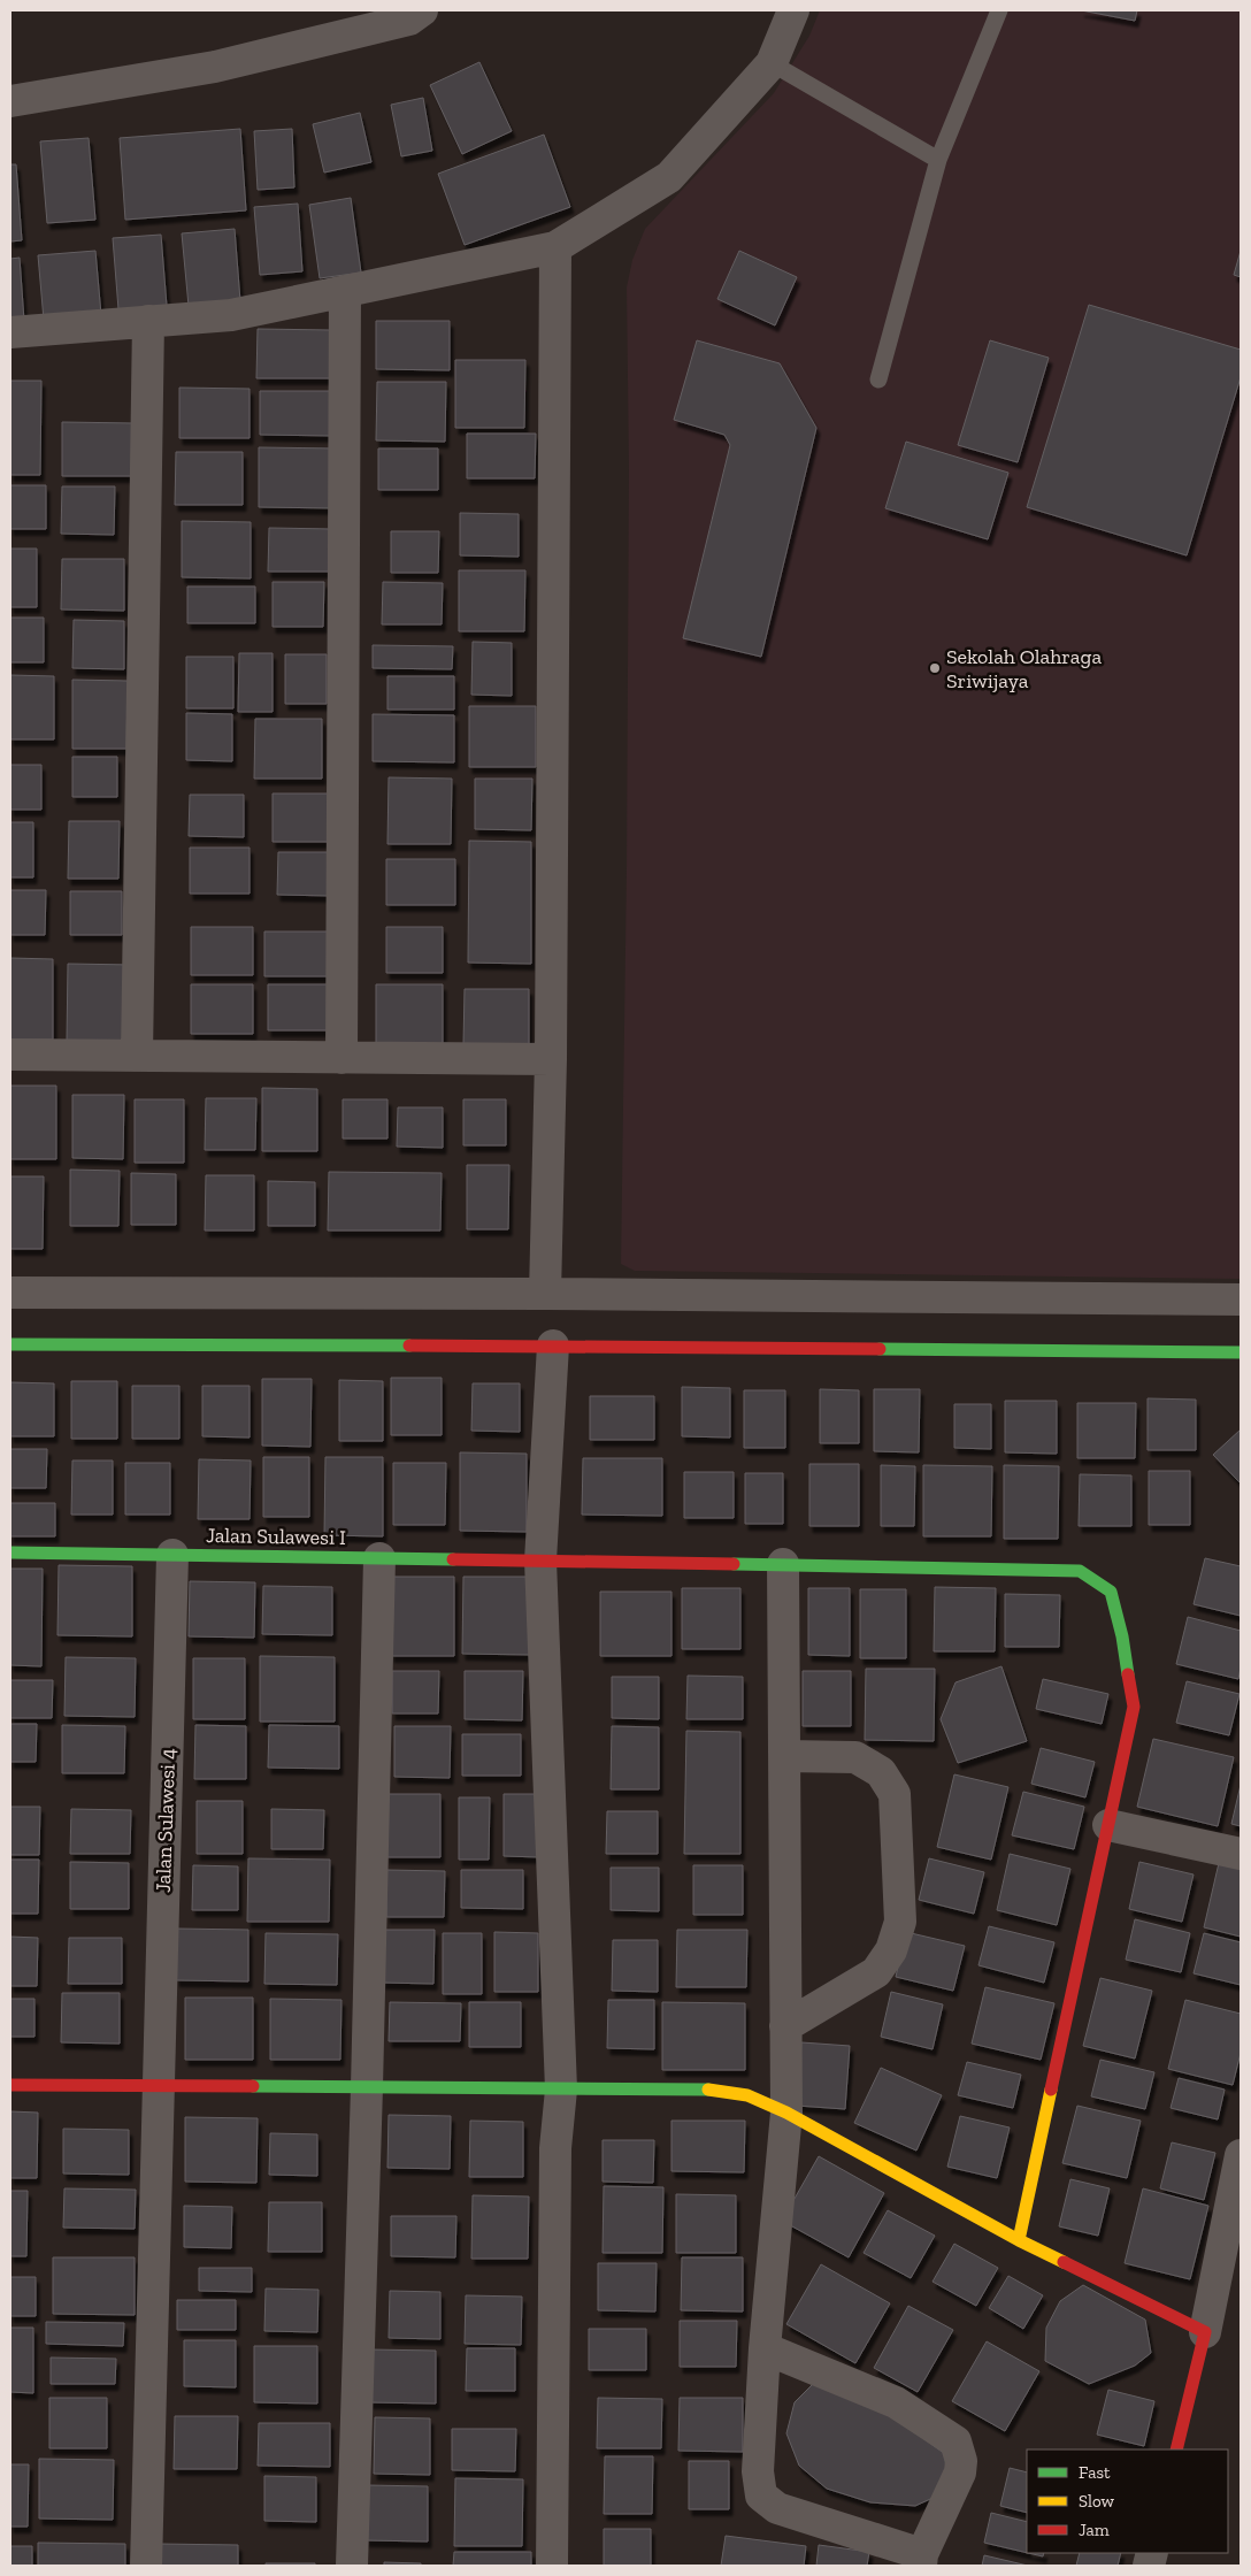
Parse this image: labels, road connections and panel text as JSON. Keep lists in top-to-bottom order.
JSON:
{
  "streets": {
    "street": ["Jalan Sulawesi I", "Jalan Sulawesi 4"]
  },
  "crossings": [
    ["Jalan Sulawesi I", "Jalan Sulawesi 4"]
  ],
  "places": ["Sekolah Olahraga Sriwijaya"],
  "legend": ["Fast", "Slow", "Jam"]
}
